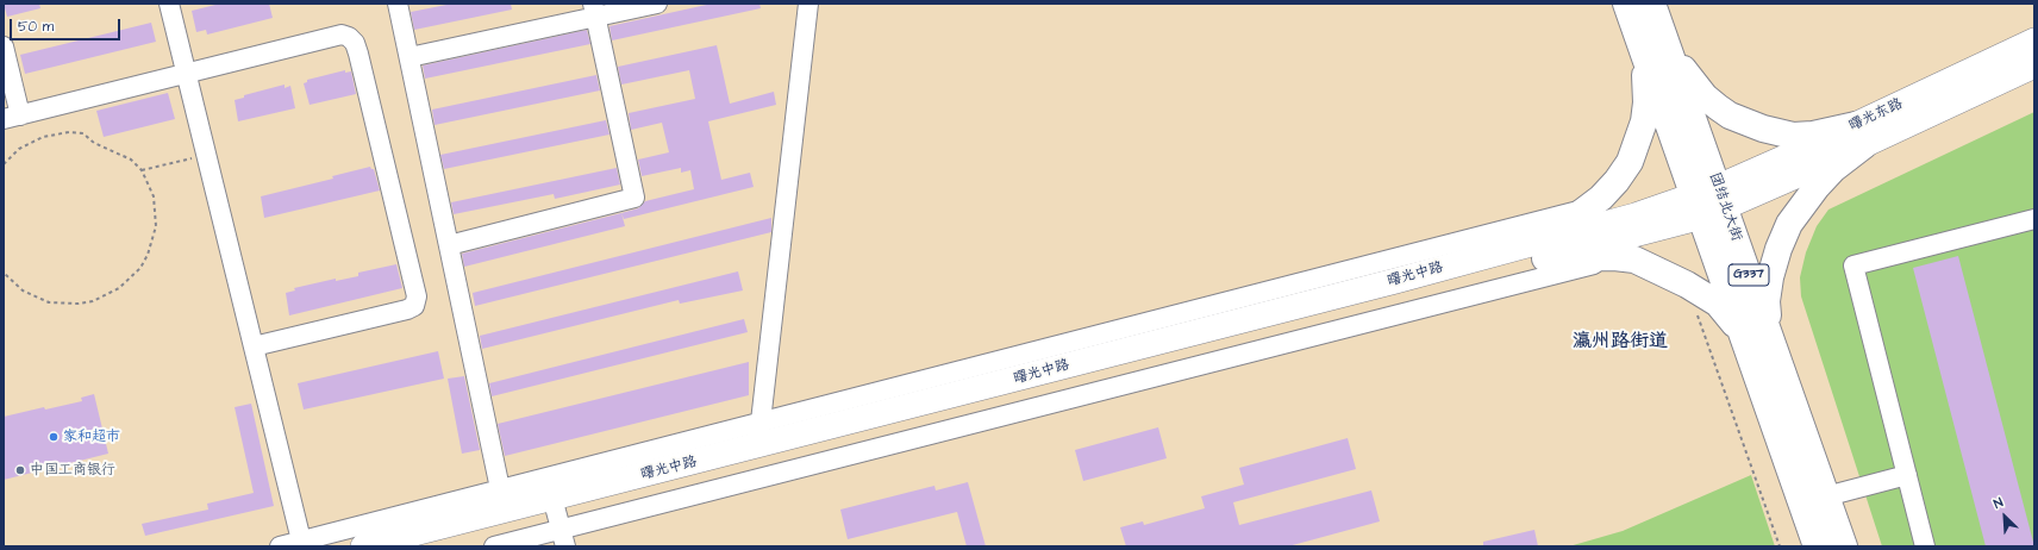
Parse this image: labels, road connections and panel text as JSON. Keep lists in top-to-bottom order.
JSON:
{
  "streets": {
    "highway": ["团结北大街", "G337"],
    "main road": ["曙光东路", "曙光中路"]
  },
  "crossings": [
    ["曙光东路", "团结北大街"],
    ["曙光东路", "曙光中路"],
    ["团结北大街", "曙光中路"]
  ],
  "districts": ["瀛州路街道"],
  "places": ["家和超市", "中国工商银行"],
  "scale_bar": "50 m",
  "north": "top left"
}
